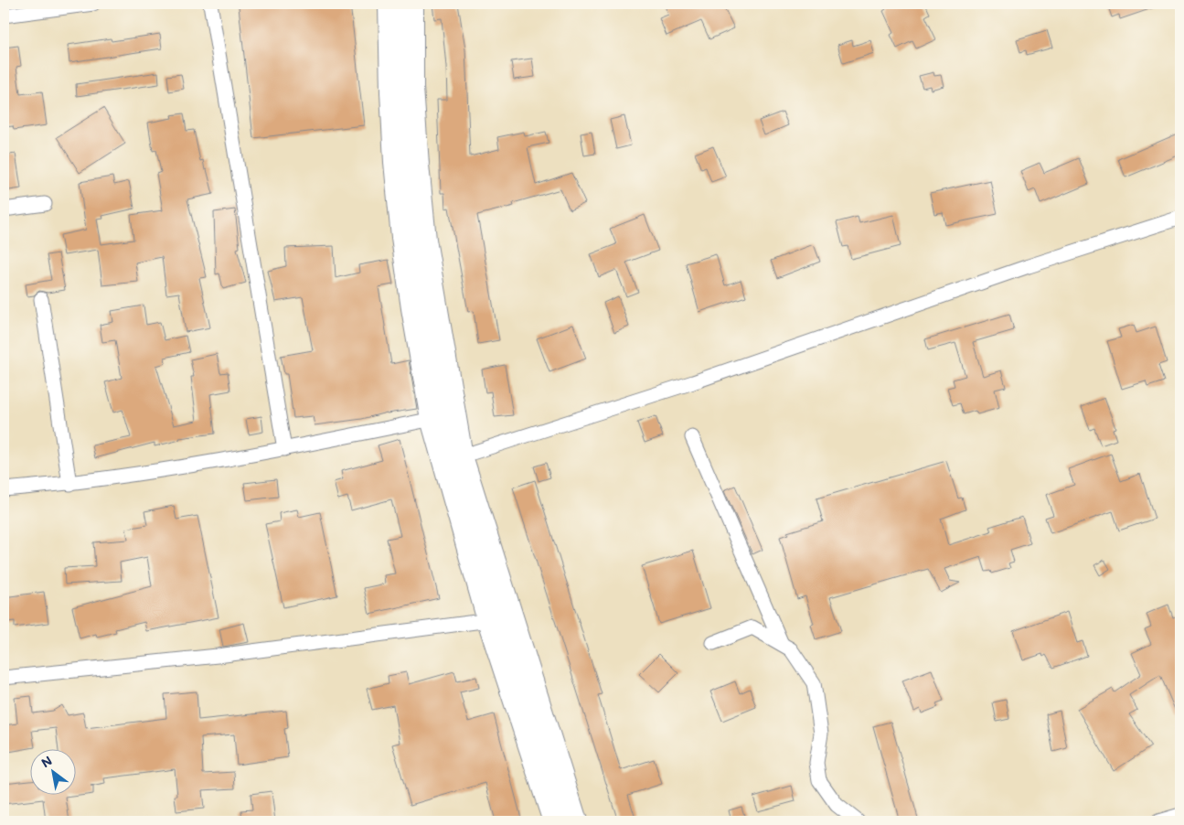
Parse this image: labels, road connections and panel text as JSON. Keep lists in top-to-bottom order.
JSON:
{
  "north": "top left"
}
